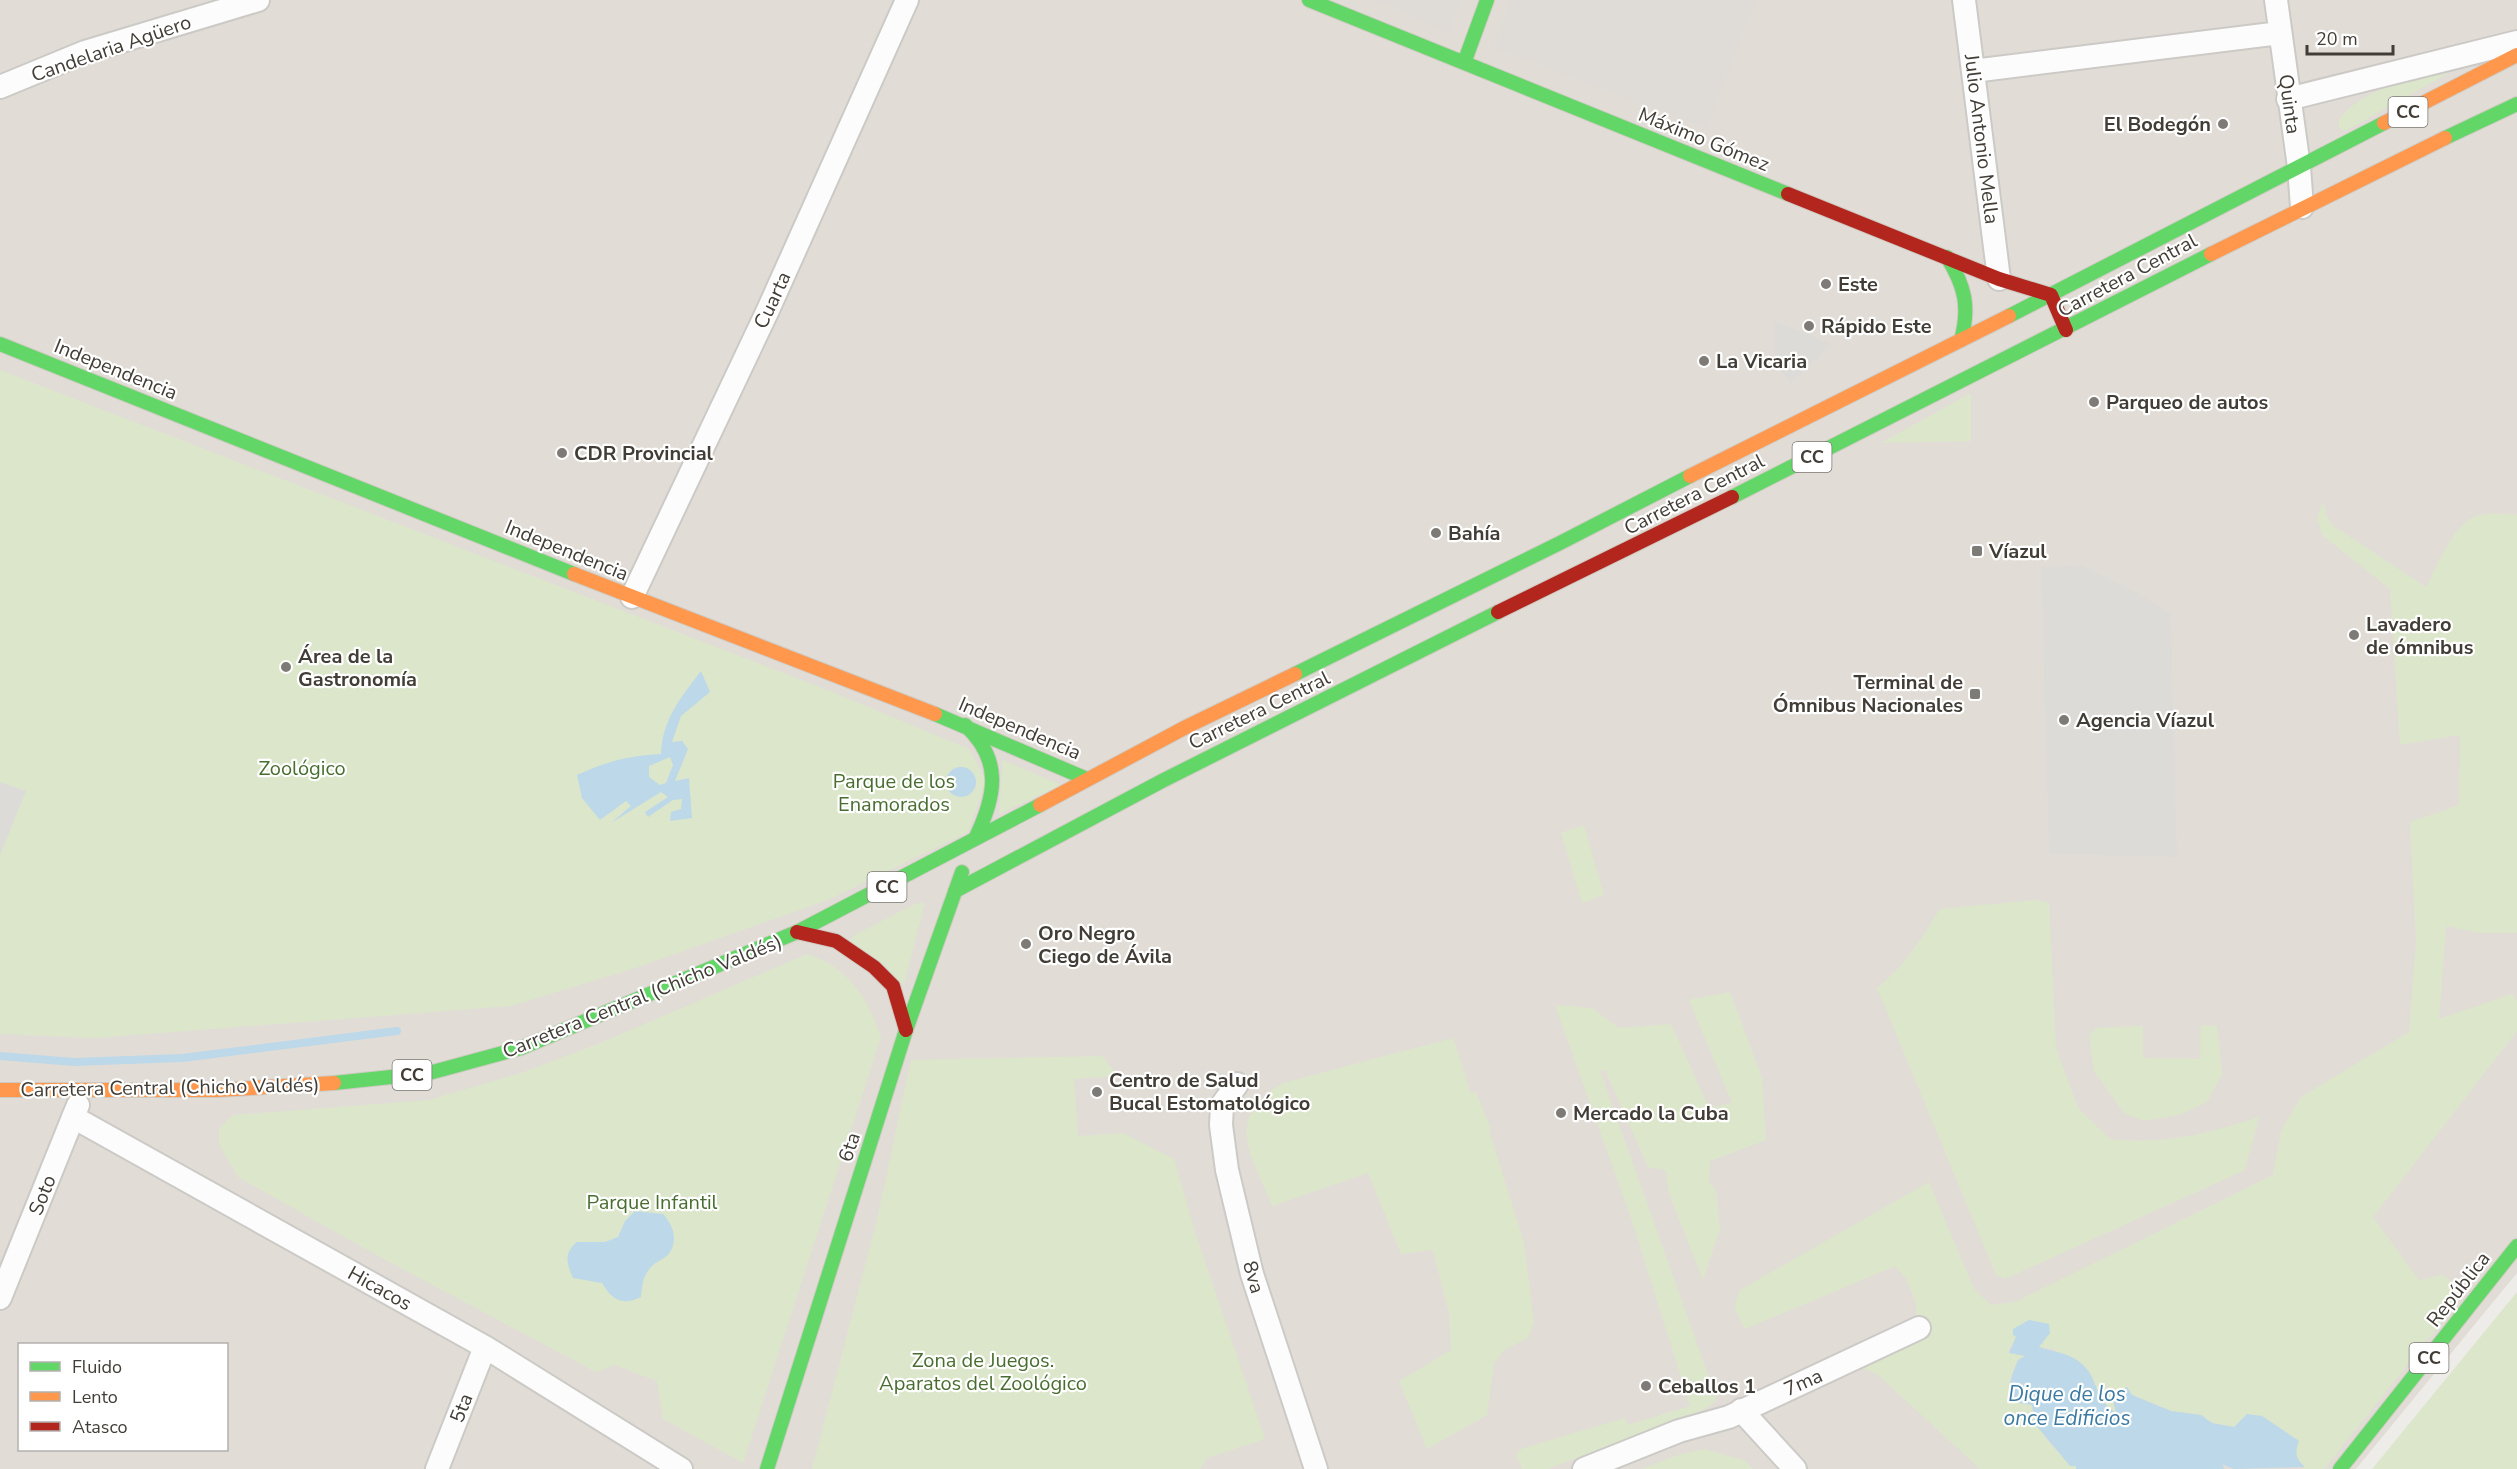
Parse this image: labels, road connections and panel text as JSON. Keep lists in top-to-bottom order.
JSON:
{
  "streets": {
    "main road": [
      "CC",
      "Máximo Gómez",
      "Carretera Central",
      "Independencia",
      "Carretera Central (Chicho Valdés)",
      "6ta",
      "República"
    ],
    "street": [
      "Candelaria Agüero",
      "Quinta",
      "Julio Antonio Mella",
      "Cuarta",
      "Soto",
      "8va",
      "Hicacos",
      "7ma",
      "5ta"
    ]
  },
  "crossings": [
    ["Quinta", "Carretera Central"],
    ["Máximo Gómez", "Julio Antonio Mella"],
    ["Máximo Gómez", "Carretera Central"],
    ["Carretera Central", "Independencia"],
    ["Carretera Central", "Carretera Central (Chicho Valdés)"],
    ["Carretera Central", "6ta"],
    ["Cuarta", "Independencia"],
    ["Independencia", "6ta"],
    ["Carretera Central (Chicho Valdés)", "6ta"],
    ["Carretera Central (Chicho Valdés)", "Soto"],
    ["Soto", "Hicacos"],
    ["Hicacos", "5ta"]
  ],
  "water": ["Dique de los once Edificios"],
  "parks": [
    "Zoológico",
    "Parque de los Enamorados",
    "Parque Infantil",
    "Zona de Juegos. Aparatos del Zoológico"
  ],
  "places": {
    "other": [
      "El Bodegón",
      "Este",
      "Rápido Este",
      "La Vicaria",
      "Parqueo de autos",
      "CDR Provincial",
      "Bahía",
      "Lavadero de ómnibus",
      "Área de la Gastronomía",
      "Agencia Víazul",
      "Oro Negro Ciego de Ávila",
      "Centro de Salud Bucal Estomatológico",
      "Mercado la Cuba",
      "Ceballos 1"
    ],
    "transit": ["Víazul", "Terminal de Ómnibus Nacionales"]
  },
  "legend": ["Fluido", "Lento", "Atasco"],
  "scale_bar": "20 m"
}
